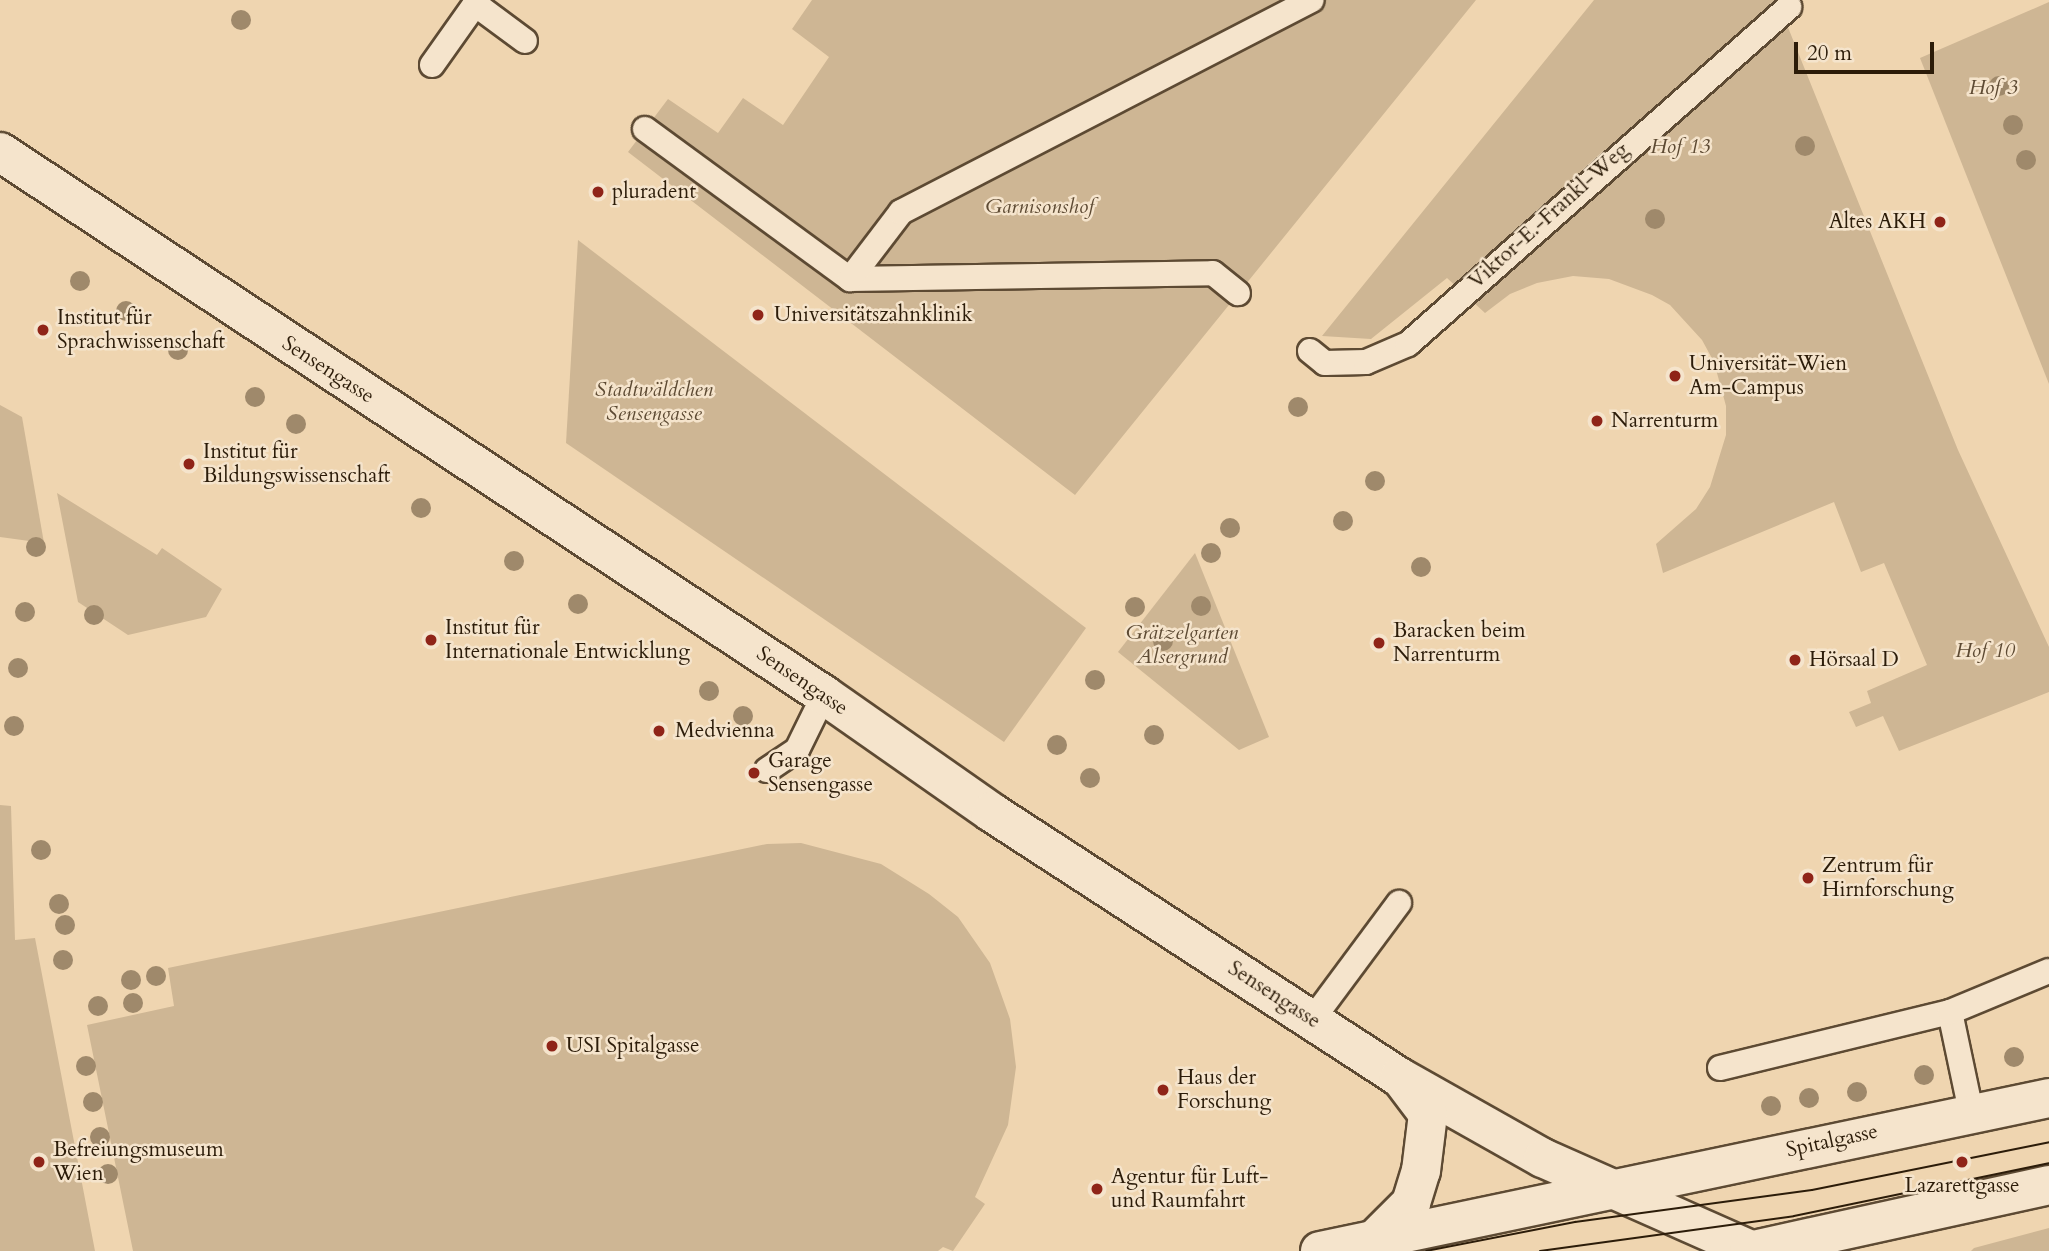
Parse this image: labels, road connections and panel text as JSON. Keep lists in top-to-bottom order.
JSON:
{
  "streets": {
    "street": ["Sensengasse", "Spitalgasse"],
    "lane": ["Viktor-E.-Frankl-Weg"]
  },
  "crossings": [
    ["Sensengasse", "Spitalgasse"]
  ],
  "parks": [
    "Hof 3",
    "Hof 13",
    "Garnisonshof",
    "Stadtwäldchen Sensengasse",
    "Grätzelgarten Alsergrund",
    "Hof 10"
  ],
  "places": [
    "pluradent",
    "Altes AKH",
    "Universitätszahnklinik",
    "Institut für Sprachwissenschaft",
    "Universität-Wien Am-Campus",
    "Narrenturm",
    "Institut für Bildungswissenschaft",
    "Institut für Internationale Entwicklung",
    "Baracken beim Narrenturm",
    "Hörsaal D",
    "Medvienna",
    "Garage Sensengasse",
    "Zentrum für Hirnforschung",
    "USI Spitalgasse",
    "Haus der Forschung",
    "Befreiungsmuseum Wien",
    "Lazarettgasse",
    "Agentur für Luft- und Raumfahrt"
  ],
  "scale_bar": "20 m"
}
